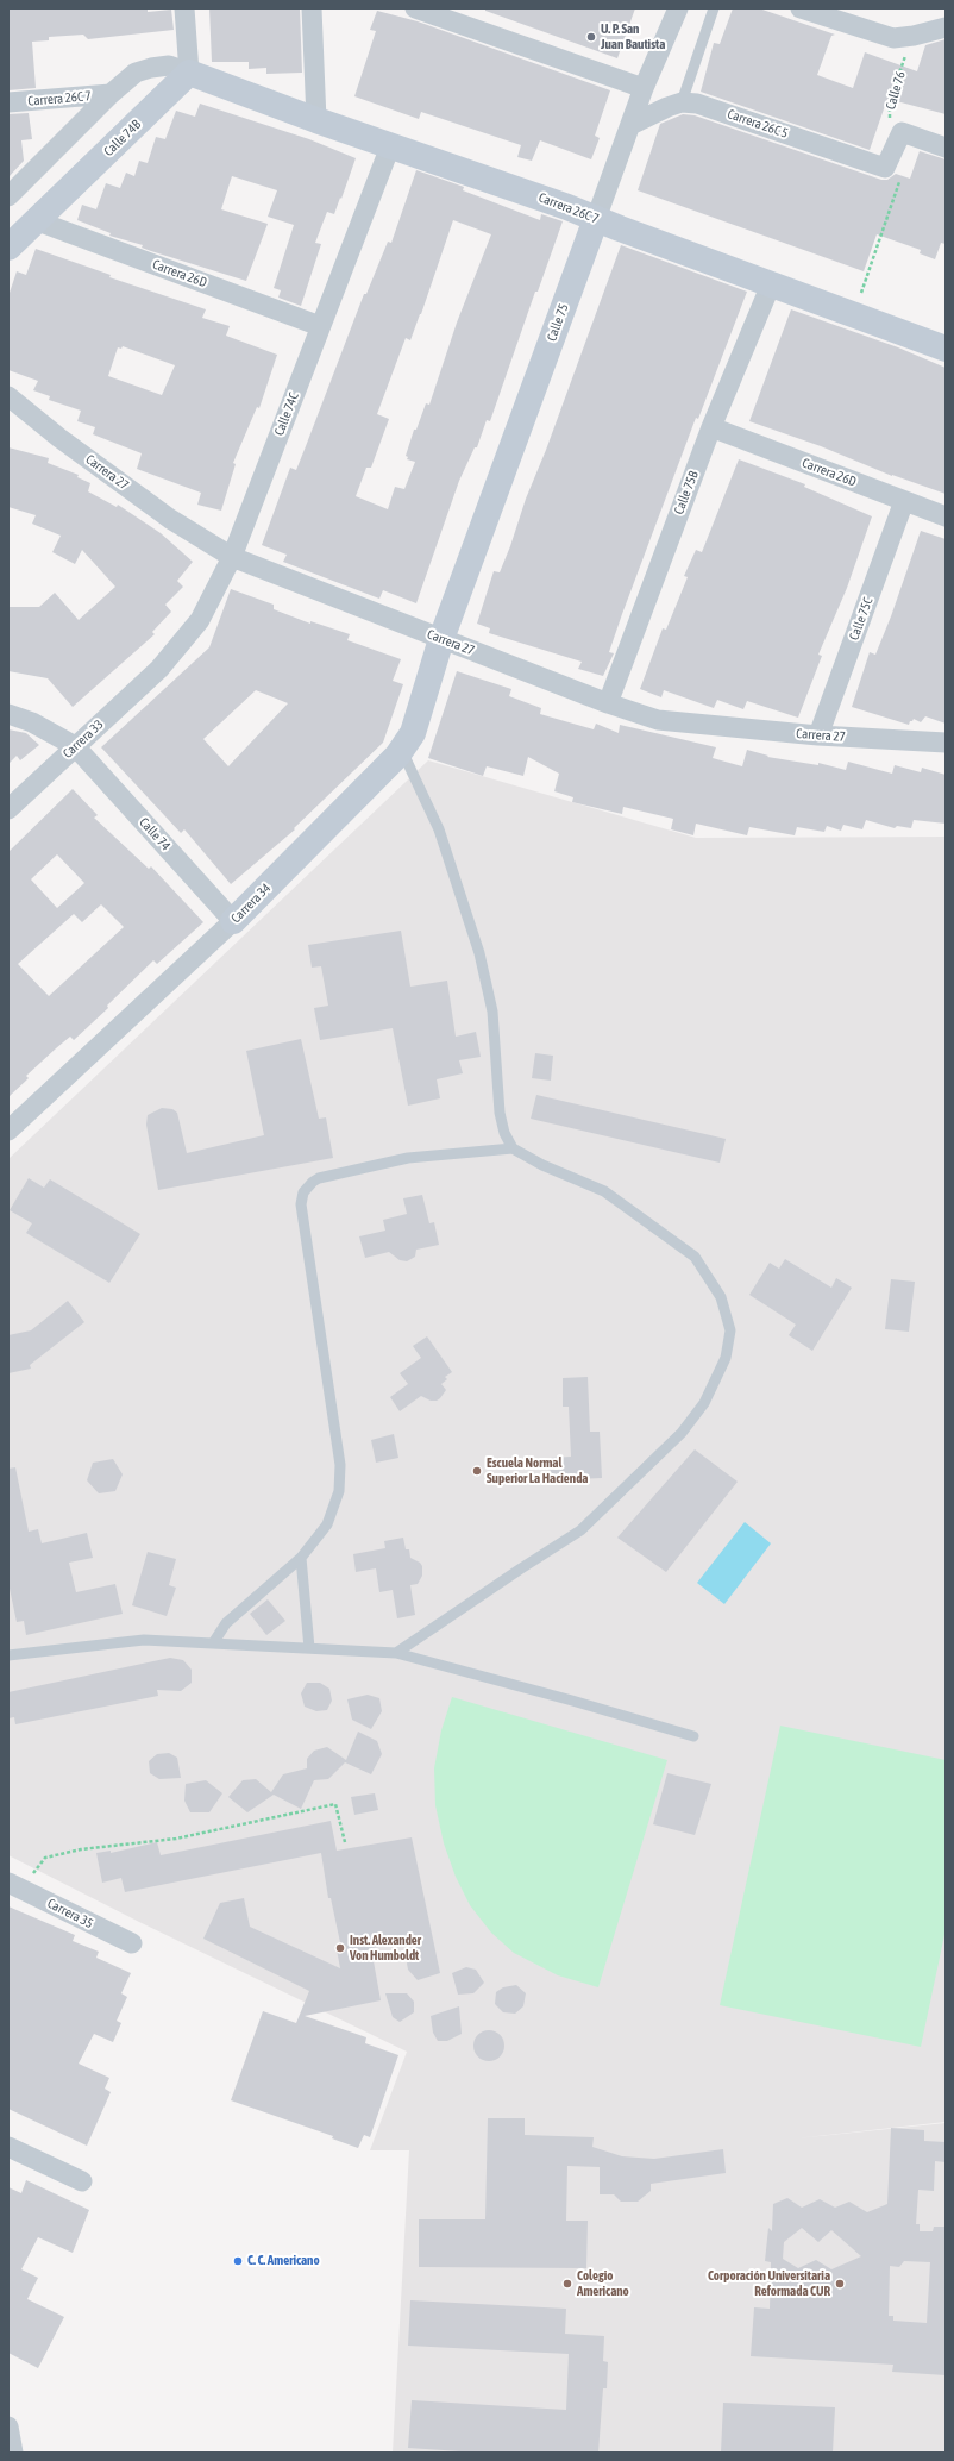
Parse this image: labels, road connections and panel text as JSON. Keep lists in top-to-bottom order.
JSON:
{
  "streets": {
    "street": [
      "Carrera 26C 7",
      "Carrera 26C 5",
      "Calle 74B",
      "Carrera 26D",
      "Calle 75",
      "Calle 74C",
      "Carrera 27",
      "Calle 75B",
      "Calle 75C",
      "Carrera 33",
      "Calle 74",
      "Carrera 34",
      "Carrera 35"
    ],
    "path": ["Calle 76"]
  },
  "crossings": [
    ["Carrera 26C 7", "Calle 74B"],
    ["Carrera 26C 7", "Calle 75"],
    ["Carrera 26C 7", "Calle 74C"],
    ["Carrera 26C 7", "Calle 75B"],
    ["Calle 74B", "Carrera 26D"],
    ["Carrera 26D", "Calle 74C"],
    ["Carrera 26D", "Calle 75B"],
    ["Carrera 26D", "Calle 75C"],
    ["Calle 75", "Carrera 27"],
    ["Calle 75", "Carrera 34"],
    ["Calle 74C", "Carrera 27"],
    ["Calle 74C", "Carrera 33"],
    ["Carrera 27", "Calle 75B"],
    ["Carrera 27", "Calle 75C"],
    ["Carrera 27", "Carrera 34"],
    ["Carrera 33", "Calle 74"],
    ["Calle 74", "Carrera 34"]
  ],
  "places": [
    "U. P. San Juan Bautista",
    "Escuela Normal Superior La Hacienda",
    "Inst. Alexander Von Humboldt",
    "C. C. Americano",
    "Colegio Americano",
    "Corporación Universitaria Reformada CUR"
  ]
}
